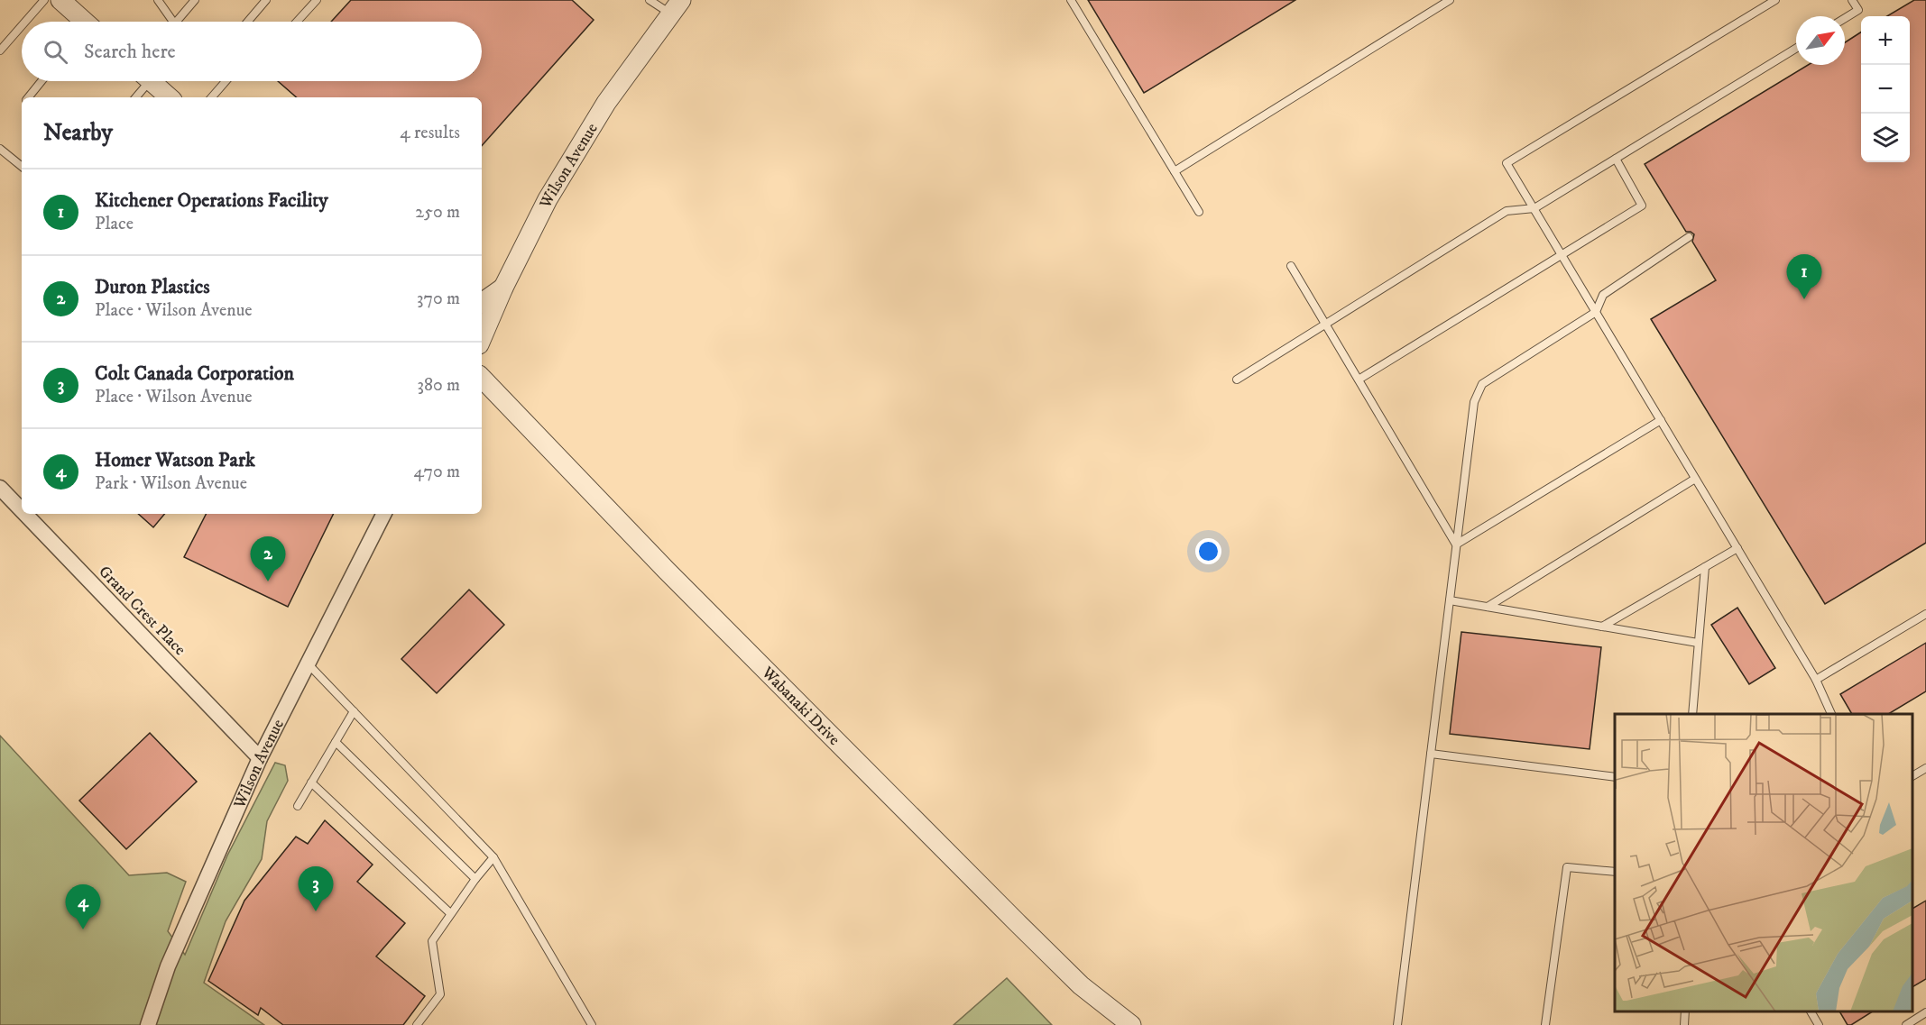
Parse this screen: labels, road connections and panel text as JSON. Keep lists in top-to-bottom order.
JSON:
{
  "streets": {
    "street": ["Wilson Avenue", "Grand Crest Place", "Wabanaki Drive"]
  },
  "crossings": [
    ["Wilson Avenue", "Grand Crest Place"]
  ],
  "north": "top right",
  "page": {
    "map_buttons": ["+", "−"],
    "search": "Search here",
    "heading": ["Nearby", "4 results"],
    "list": [
      {
        "mark": "1",
        "name": "Kitchener Operations Facility",
        "note": "Place",
        "value": "250 m"
      },
      {
        "mark": "2",
        "name": "Duron Plastics",
        "note": "Place · Wilson Avenue",
        "value": "370 m"
      },
      {
        "mark": "3",
        "name": "Colt Canada Corporation",
        "note": "Place · Wilson Avenue",
        "value": "380 m"
      },
      {
        "mark": "4",
        "name": "Homer Watson Park",
        "note": "Park · Wilson Avenue",
        "value": "470 m"
      }
    ],
    "pins": [
      "1",
      "2",
      "3",
      "4"
    ]
  }
}
